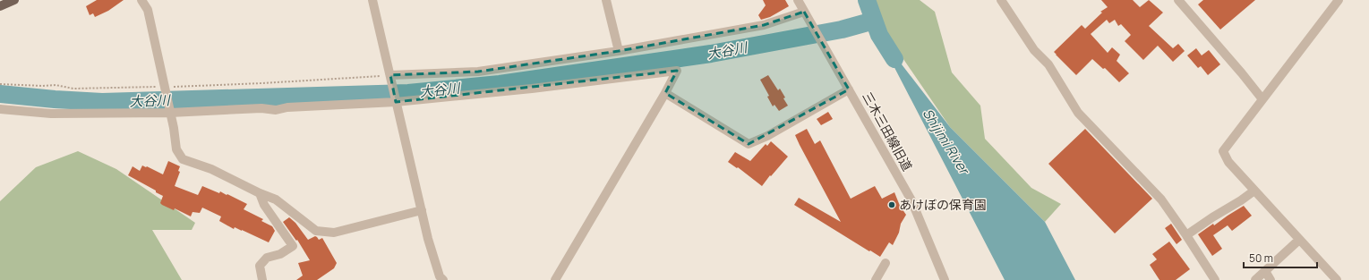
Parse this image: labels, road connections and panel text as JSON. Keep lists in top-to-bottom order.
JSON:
{
  "streets": {
    "street": ["三木三田線旧道"]
  },
  "water": ["大谷川", "Shijimi River"],
  "places": ["あけぼの保育園"],
  "scale_bar": "50 m"
}
